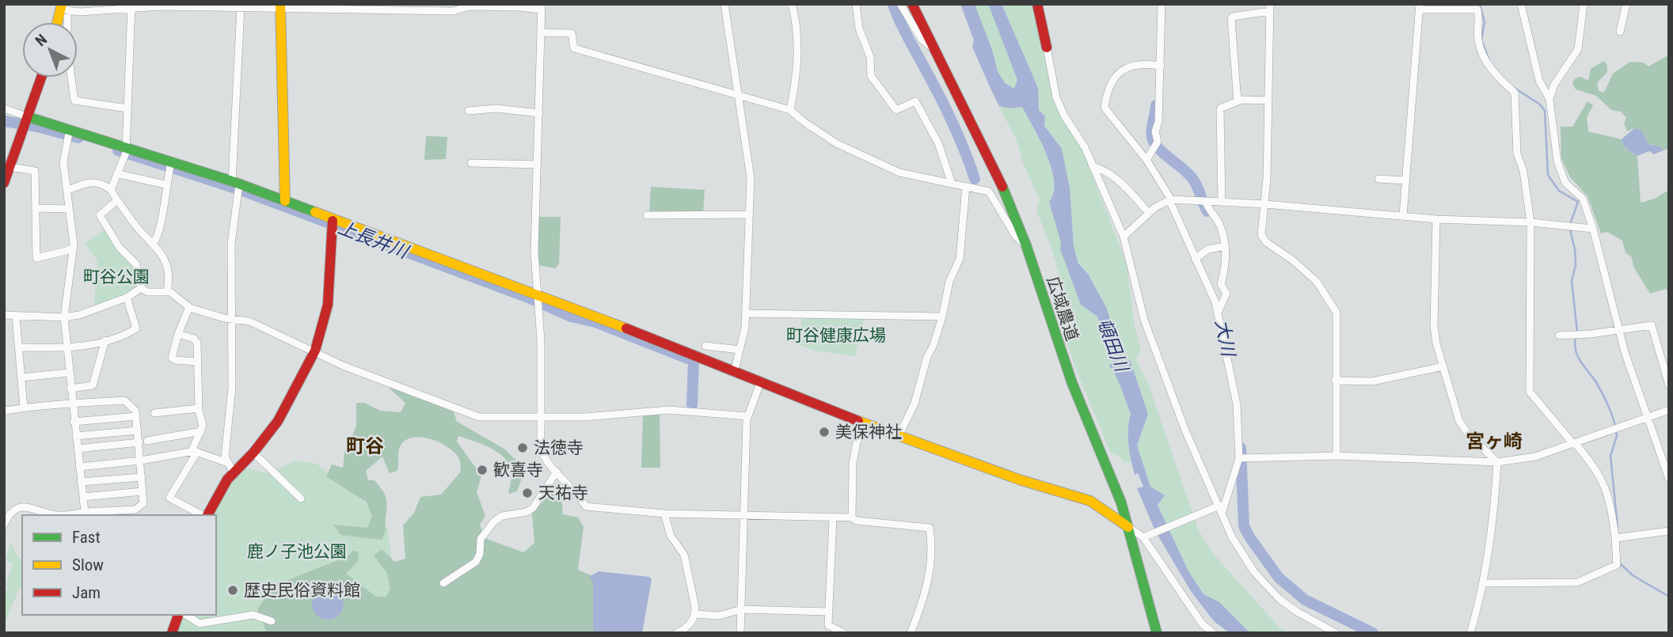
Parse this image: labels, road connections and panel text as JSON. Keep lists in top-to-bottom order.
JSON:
{
  "streets": {
    "street": ["広域農道"]
  },
  "districts": ["宮ヶ崎", "町谷"],
  "water": ["上長井川", "大川", "頓田川"],
  "parks": ["町谷公園", "町谷健康広場", "鹿ノ子池公園"],
  "places": [
    "美保神社",
    "法徳寺",
    "歓喜寺",
    "天祐寺",
    "歴史民俗資料館"
  ],
  "legend": ["Fast", "Slow", "Jam"],
  "north": "top left"
}
